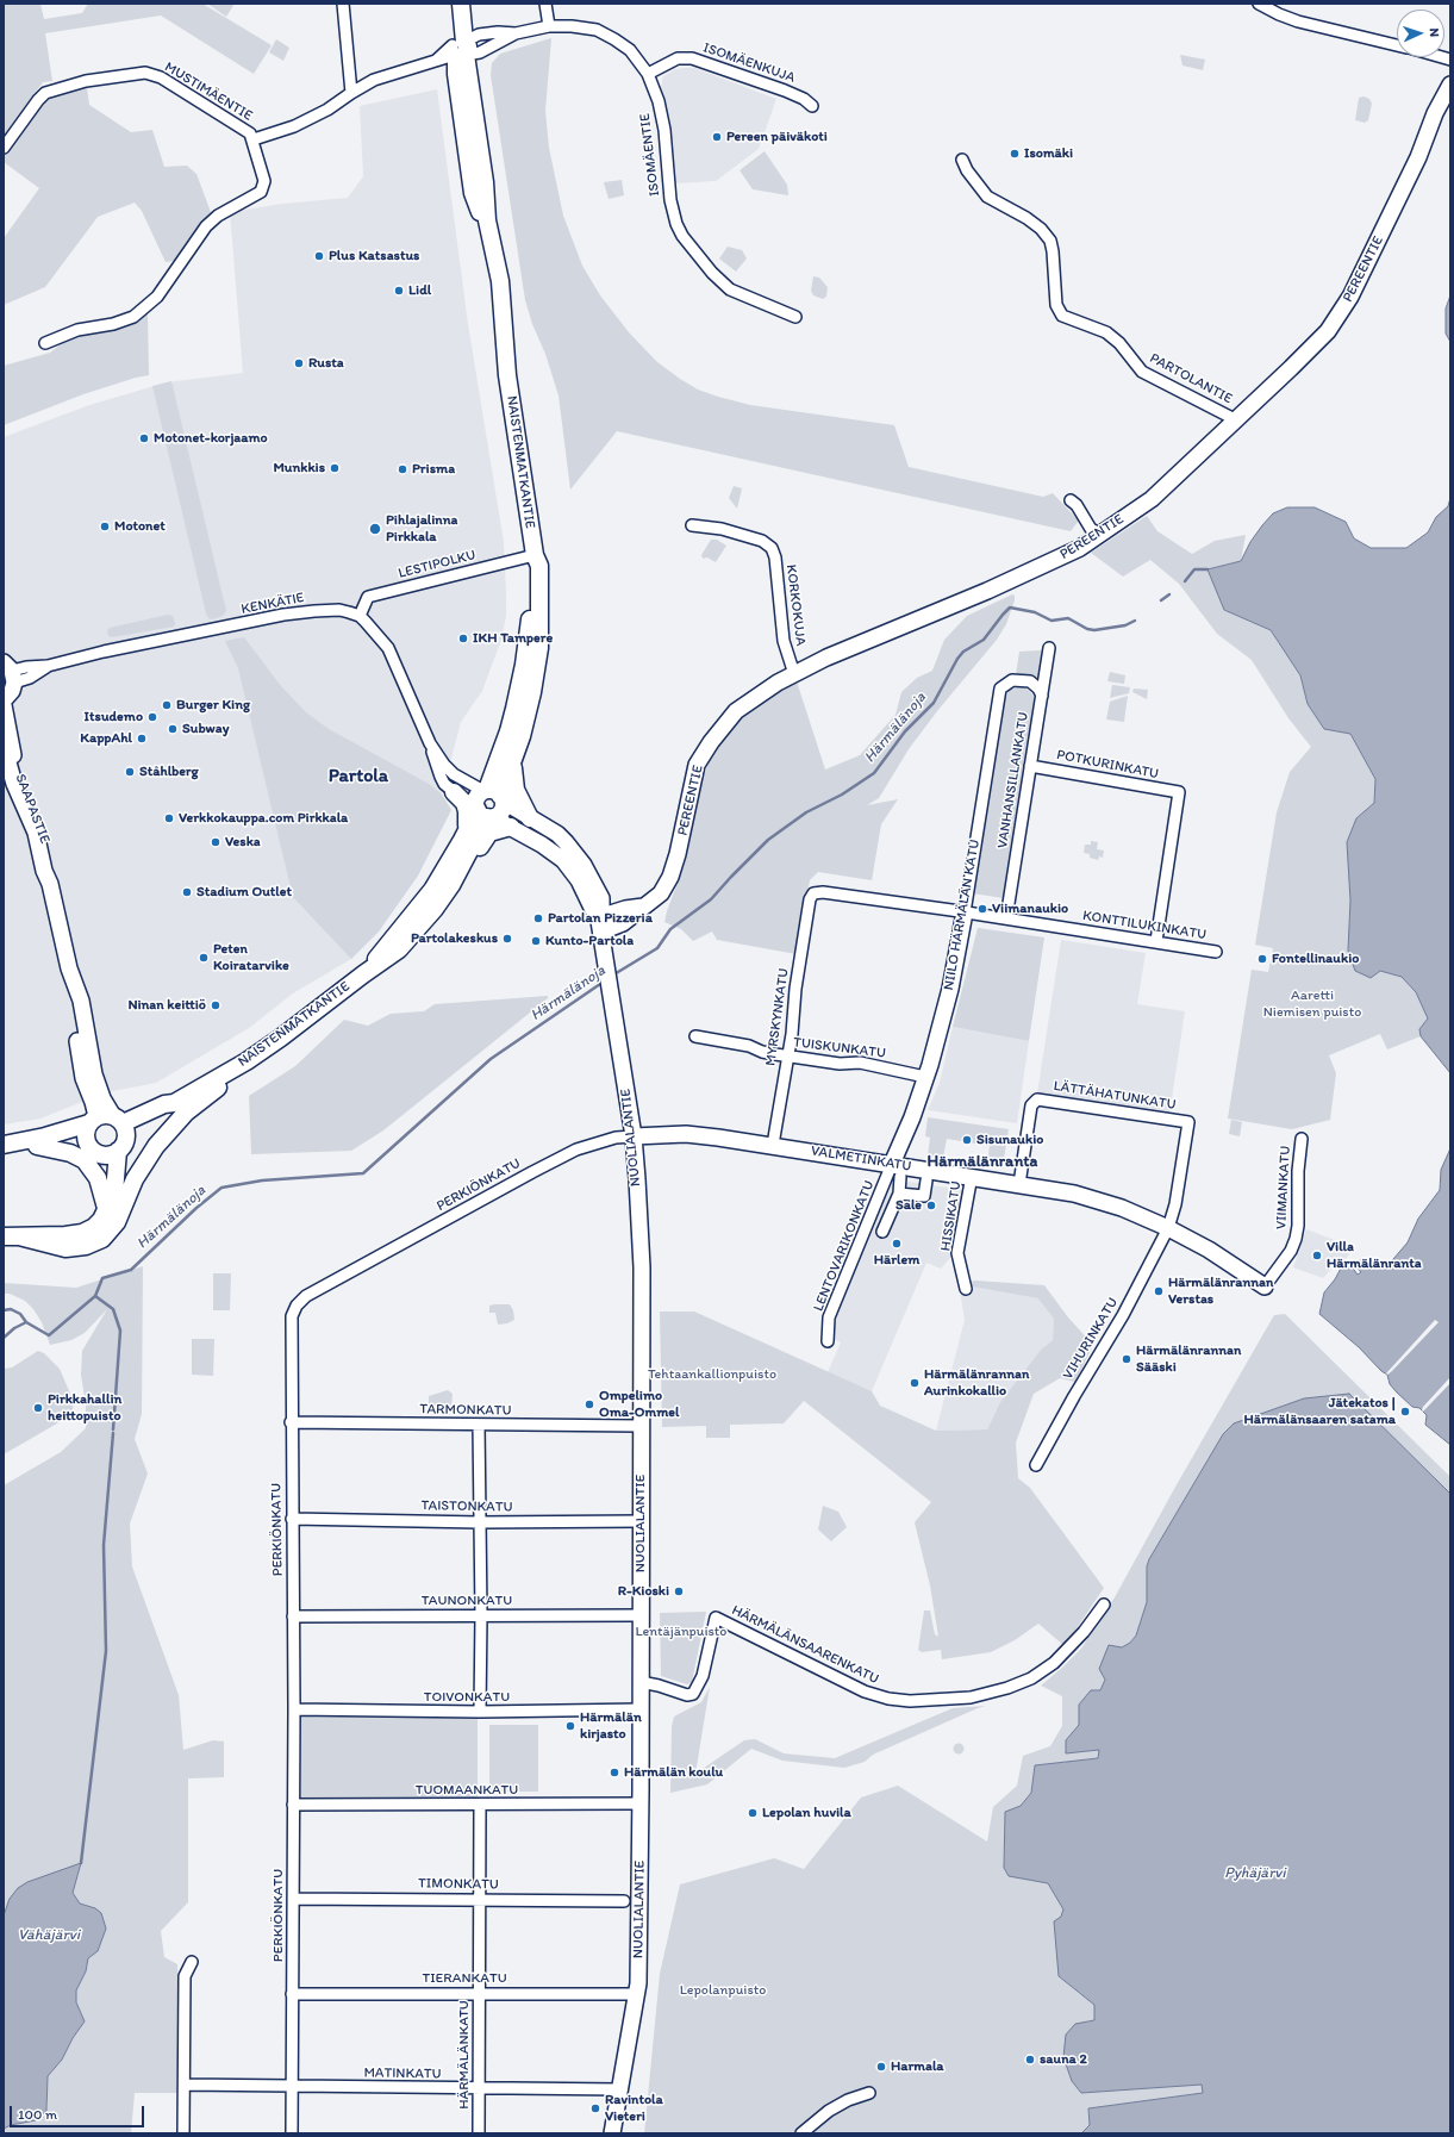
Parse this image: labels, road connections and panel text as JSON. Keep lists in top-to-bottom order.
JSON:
{
  "streets": {
    "main road": ["NAISTENMATKANTIE"],
    "street": [
      "ISOMÄENKUJA",
      "MUSTIMÄENTIE",
      "ISOMÄENTIE",
      "PEREENTIE",
      "PARTOLANTIE",
      "LESTIPOLKU",
      "KENKÄTIE",
      "KORKOKUJA",
      "POTKURINKATU",
      "VANHANSILLANKATU",
      "SAAPASTIE",
      "NIILO HÄRMÄLÄN KATU",
      "KONTTILUKINKATU",
      "MYRSKYNKATU",
      "TUISKUNKATU",
      "LÄTTÄHATUNKATU",
      "NUOLIALANTIE",
      "VALMETINKATU",
      "PERKIÖNKATU",
      "VIIMANKATU",
      "HISSIKATU",
      "LENTOVARIKONKATU",
      "VIHURINKATU",
      "TARMONKATU",
      "TAISTONKATU",
      "TAUNONKATU",
      "HÄRMÄLÄNSAARENKATU",
      "TOIVONKATU",
      "TUOMAANKATU",
      "TIMONKATU",
      "TIERANKATU",
      "HÄRMÄLÄNKATU",
      "MATINKATU"
    ]
  },
  "crossings": [
    ["ISOMÄENKUJA", "ISOMÄENTIE"],
    ["ISOMÄENTIE", "NAISTENMATKANTIE"],
    ["PEREENTIE", "PARTOLANTIE"],
    ["PEREENTIE", "KORKOKUJA"],
    ["PEREENTIE", "NUOLIALANTIE"],
    ["NAISTENMATKANTIE", "LESTIPOLKU"],
    ["NAISTENMATKANTIE", "SAAPASTIE"],
    ["NAISTENMATKANTIE", "NUOLIALANTIE"],
    ["LESTIPOLKU", "KENKÄTIE"],
    ["POTKURINKATU", "VANHANSILLANKATU"],
    ["POTKURINKATU", "KONTTILUKINKATU"],
    ["VANHANSILLANKATU", "NIILO HÄRMÄLÄN KATU"],
    ["VANHANSILLANKATU", "KONTTILUKINKATU"],
    ["NIILO HÄRMÄLÄN KATU", "KONTTILUKINKATU"],
    ["NIILO HÄRMÄLÄN KATU", "TUISKUNKATU"],
    ["NIILO HÄRMÄLÄN KATU", "VALMETINKATU"],
    ["NIILO HÄRMÄLÄN KATU", "LENTOVARIKONKATU"],
    ["KONTTILUKINKATU", "MYRSKYNKATU"],
    ["MYRSKYNKATU", "TUISKUNKATU"],
    ["MYRSKYNKATU", "VALMETINKATU"],
    ["LÄTTÄHATUNKATU", "VALMETINKATU"],
    ["LÄTTÄHATUNKATU", "VIHURINKATU"],
    ["NUOLIALANTIE", "VALMETINKATU"],
    ["NUOLIALANTIE", "PERKIÖNKATU"],
    ["NUOLIALANTIE", "TARMONKATU"],
    ["NUOLIALANTIE", "TAISTONKATU"],
    ["NUOLIALANTIE", "TAUNONKATU"],
    ["NUOLIALANTIE", "HÄRMÄLÄNSAARENKATU"],
    ["NUOLIALANTIE", "TOIVONKATU"],
    ["NUOLIALANTIE", "TUOMAANKATU"],
    ["NUOLIALANTIE", "TIERANKATU"],
    ["NUOLIALANTIE", "MATINKATU"],
    ["VALMETINKATU", "PERKIÖNKATU"],
    ["VALMETINKATU", "VIIMANKATU"],
    ["VALMETINKATU", "HISSIKATU"],
    ["VALMETINKATU", "LENTOVARIKONKATU"],
    ["VALMETINKATU", "VIHURINKATU"],
    ["PERKIÖNKATU", "TARMONKATU"],
    ["PERKIÖNKATU", "TAISTONKATU"],
    ["PERKIÖNKATU", "TAUNONKATU"],
    ["PERKIÖNKATU", "TOIVONKATU"],
    ["PERKIÖNKATU", "TUOMAANKATU"],
    ["PERKIÖNKATU", "TIMONKATU"],
    ["PERKIÖNKATU", "TIERANKATU"],
    ["PERKIÖNKATU", "MATINKATU"],
    ["TUOMAANKATU", "HÄRMÄLÄNKATU"],
    ["TIMONKATU", "HÄRMÄLÄNKATU"],
    ["TIERANKATU", "HÄRMÄLÄNKATU"],
    ["HÄRMÄLÄNKATU", "MATINKATU"]
  ],
  "districts": ["Partola", "Härmälänranta"],
  "water": ["Härmälänoja", "Pyhäjärvi", "Vähäjärvi"],
  "parks": [
    "Aaretti Niemisen puisto",
    "Tehtaankallionpuisto",
    "Lentäjänpuisto",
    "Lepolanpuisto"
  ],
  "places": [
    "Pereen päiväkoti",
    "Isomäki",
    "Plus Katsastus",
    "Lidl",
    "Rusta",
    "Motonet-korjaamo",
    "Munkkis",
    "Prisma",
    "Motonet",
    "Pihlajalinna Pirkkala",
    "IKH Tampere",
    "Burger King",
    "Itsudemo",
    "Subway",
    "KappAhl",
    "Ståhlberg",
    "Verkkokauppa.com Pirkkala",
    "Veska",
    "Stadium Outlet",
    "Viimanaukio",
    "Partolan Pizzeria",
    "Partolakeskus",
    "Kunto-Partola",
    "Peten Koiratarvike",
    "Fontellinaukio",
    "Ninan keittiö",
    "Sisunaukio",
    "Sale",
    "Härlem",
    "Villa Härmälänranta",
    "Härmälänrannan Verstas",
    "Härmälänrannan Sääski",
    "Härmälänrannan Aurinkokallio",
    "Ompelimo Oma-Ommel",
    "Pirkkahallin heittopuisto",
    "Jätekatos | Härmälänsaaren satama",
    "R-Kioski",
    "Härmälän kirjasto",
    "Härmälän koulu",
    "Lepolan huvila",
    "sauna 2",
    "Harmala",
    "Ravintola Vieteri"
  ],
  "scale_bar": "100 m",
  "north": "right"
}
